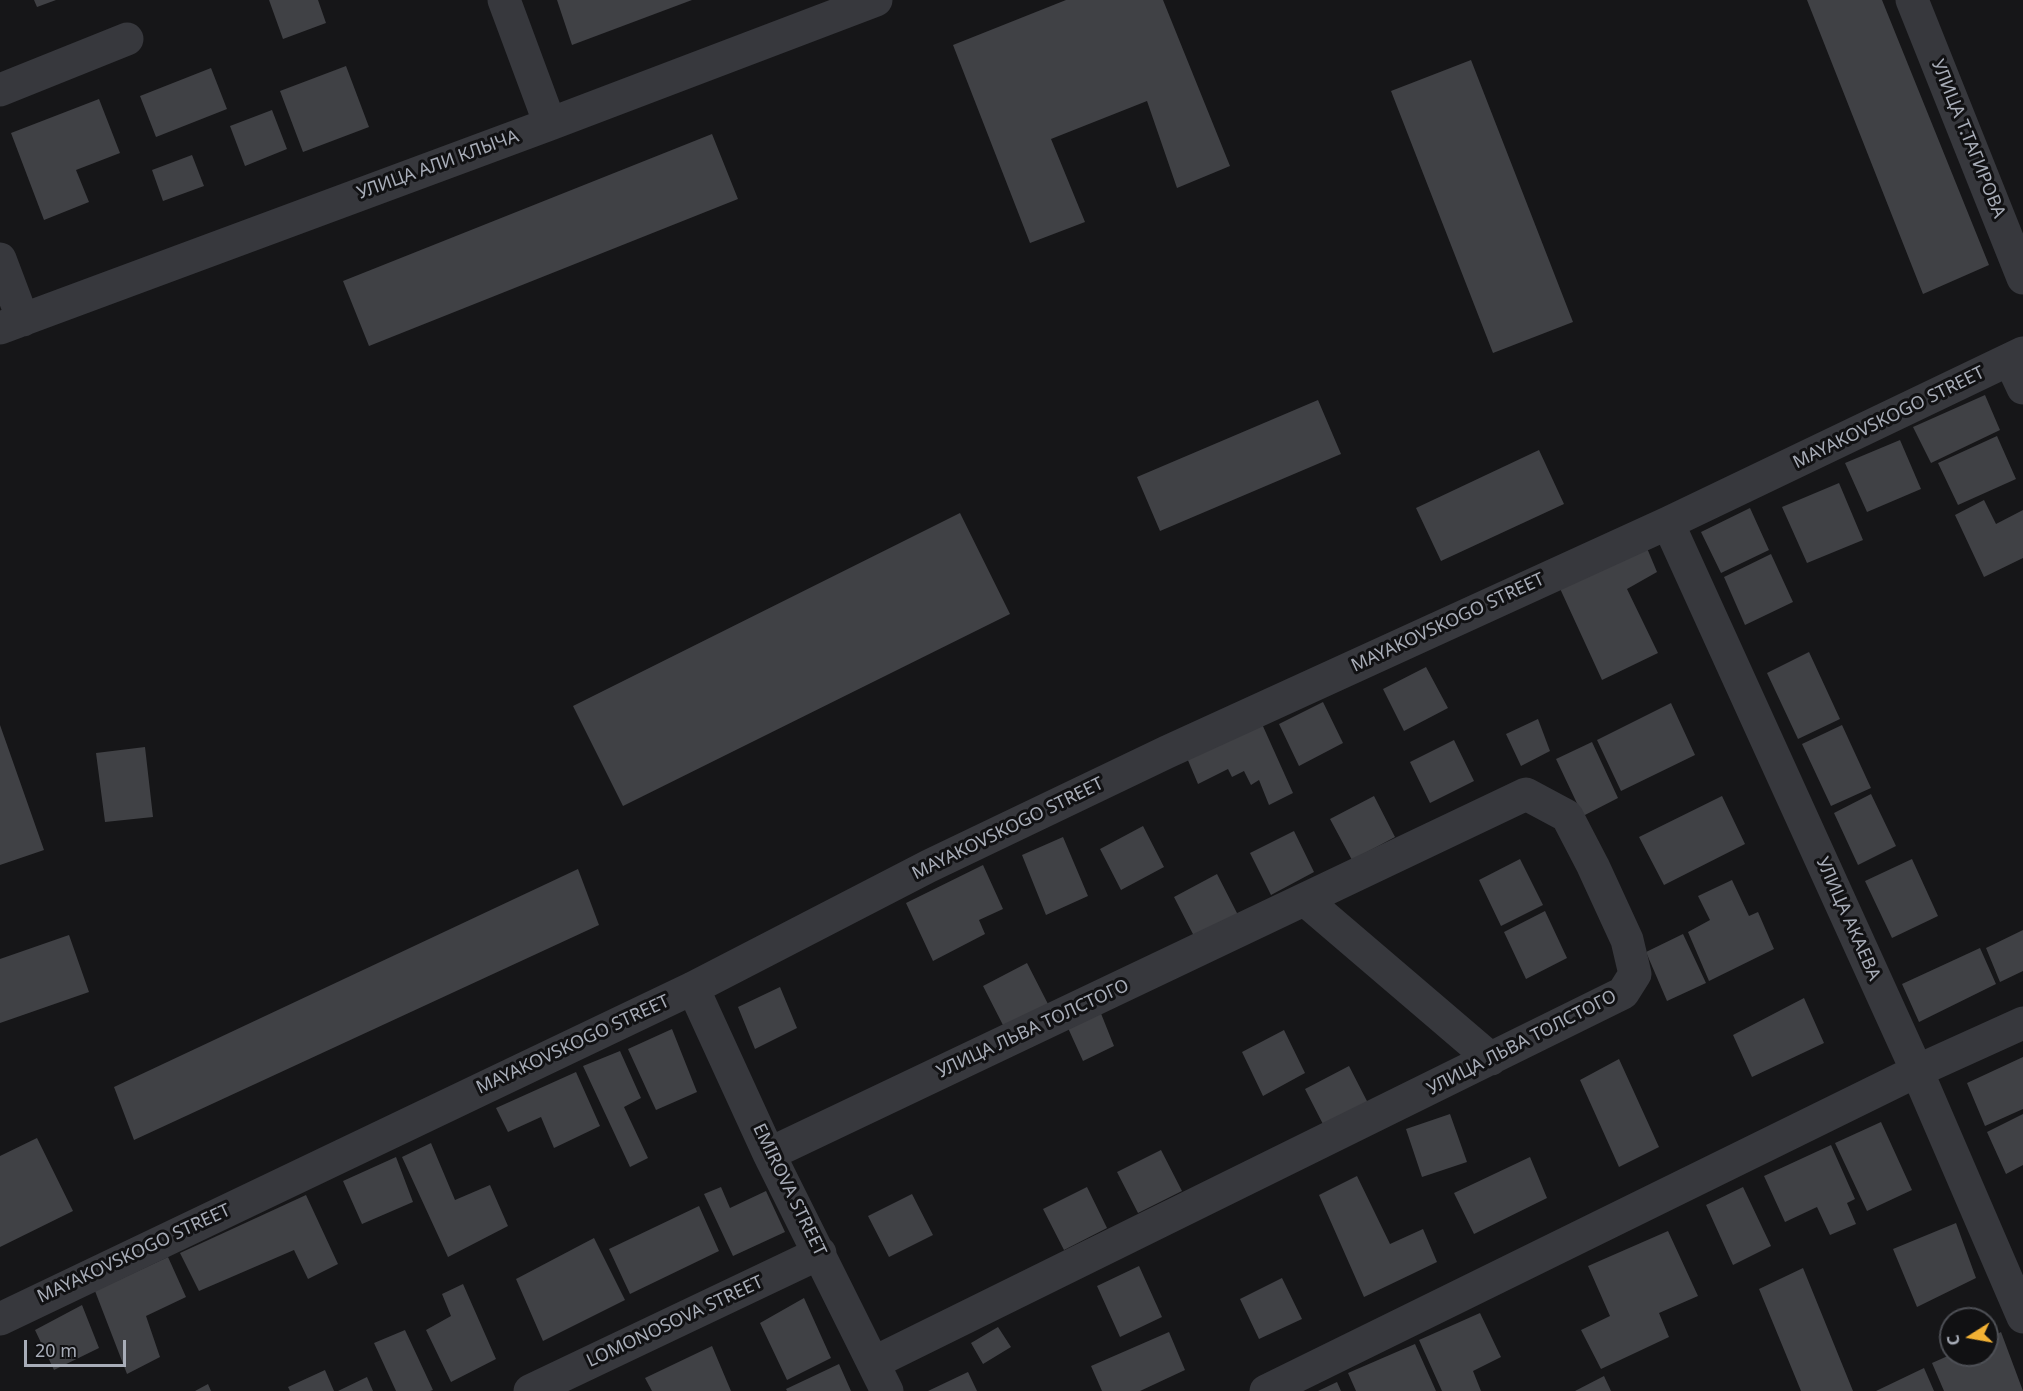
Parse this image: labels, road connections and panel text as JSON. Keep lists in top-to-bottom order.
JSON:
{
  "streets": {
    "street": [
      "УЛИЦА Т.ТАГИРОВА",
      "УЛИЦА АЛИ КЛЫЧА",
      "MAYAKOVSKOGO STREET",
      "УЛИЦА АКАЕВА",
      "УЛИЦА ЛЬВА ТОЛСТОГО",
      "EMIROVA STREET",
      "LOMONOSOVA STREET"
    ]
  },
  "crossings": [
    ["MAYAKOVSKOGO STREET", "УЛИЦА АКАЕВА"],
    ["MAYAKOVSKOGO STREET", "EMIROVA STREET"],
    ["УЛИЦА ЛЬВА ТОЛСТОГО", "EMIROVA STREET"],
    ["EMIROVA STREET", "LOMONOSOVA STREET"]
  ],
  "scale_bar": "20 m",
  "north": "left"
}
